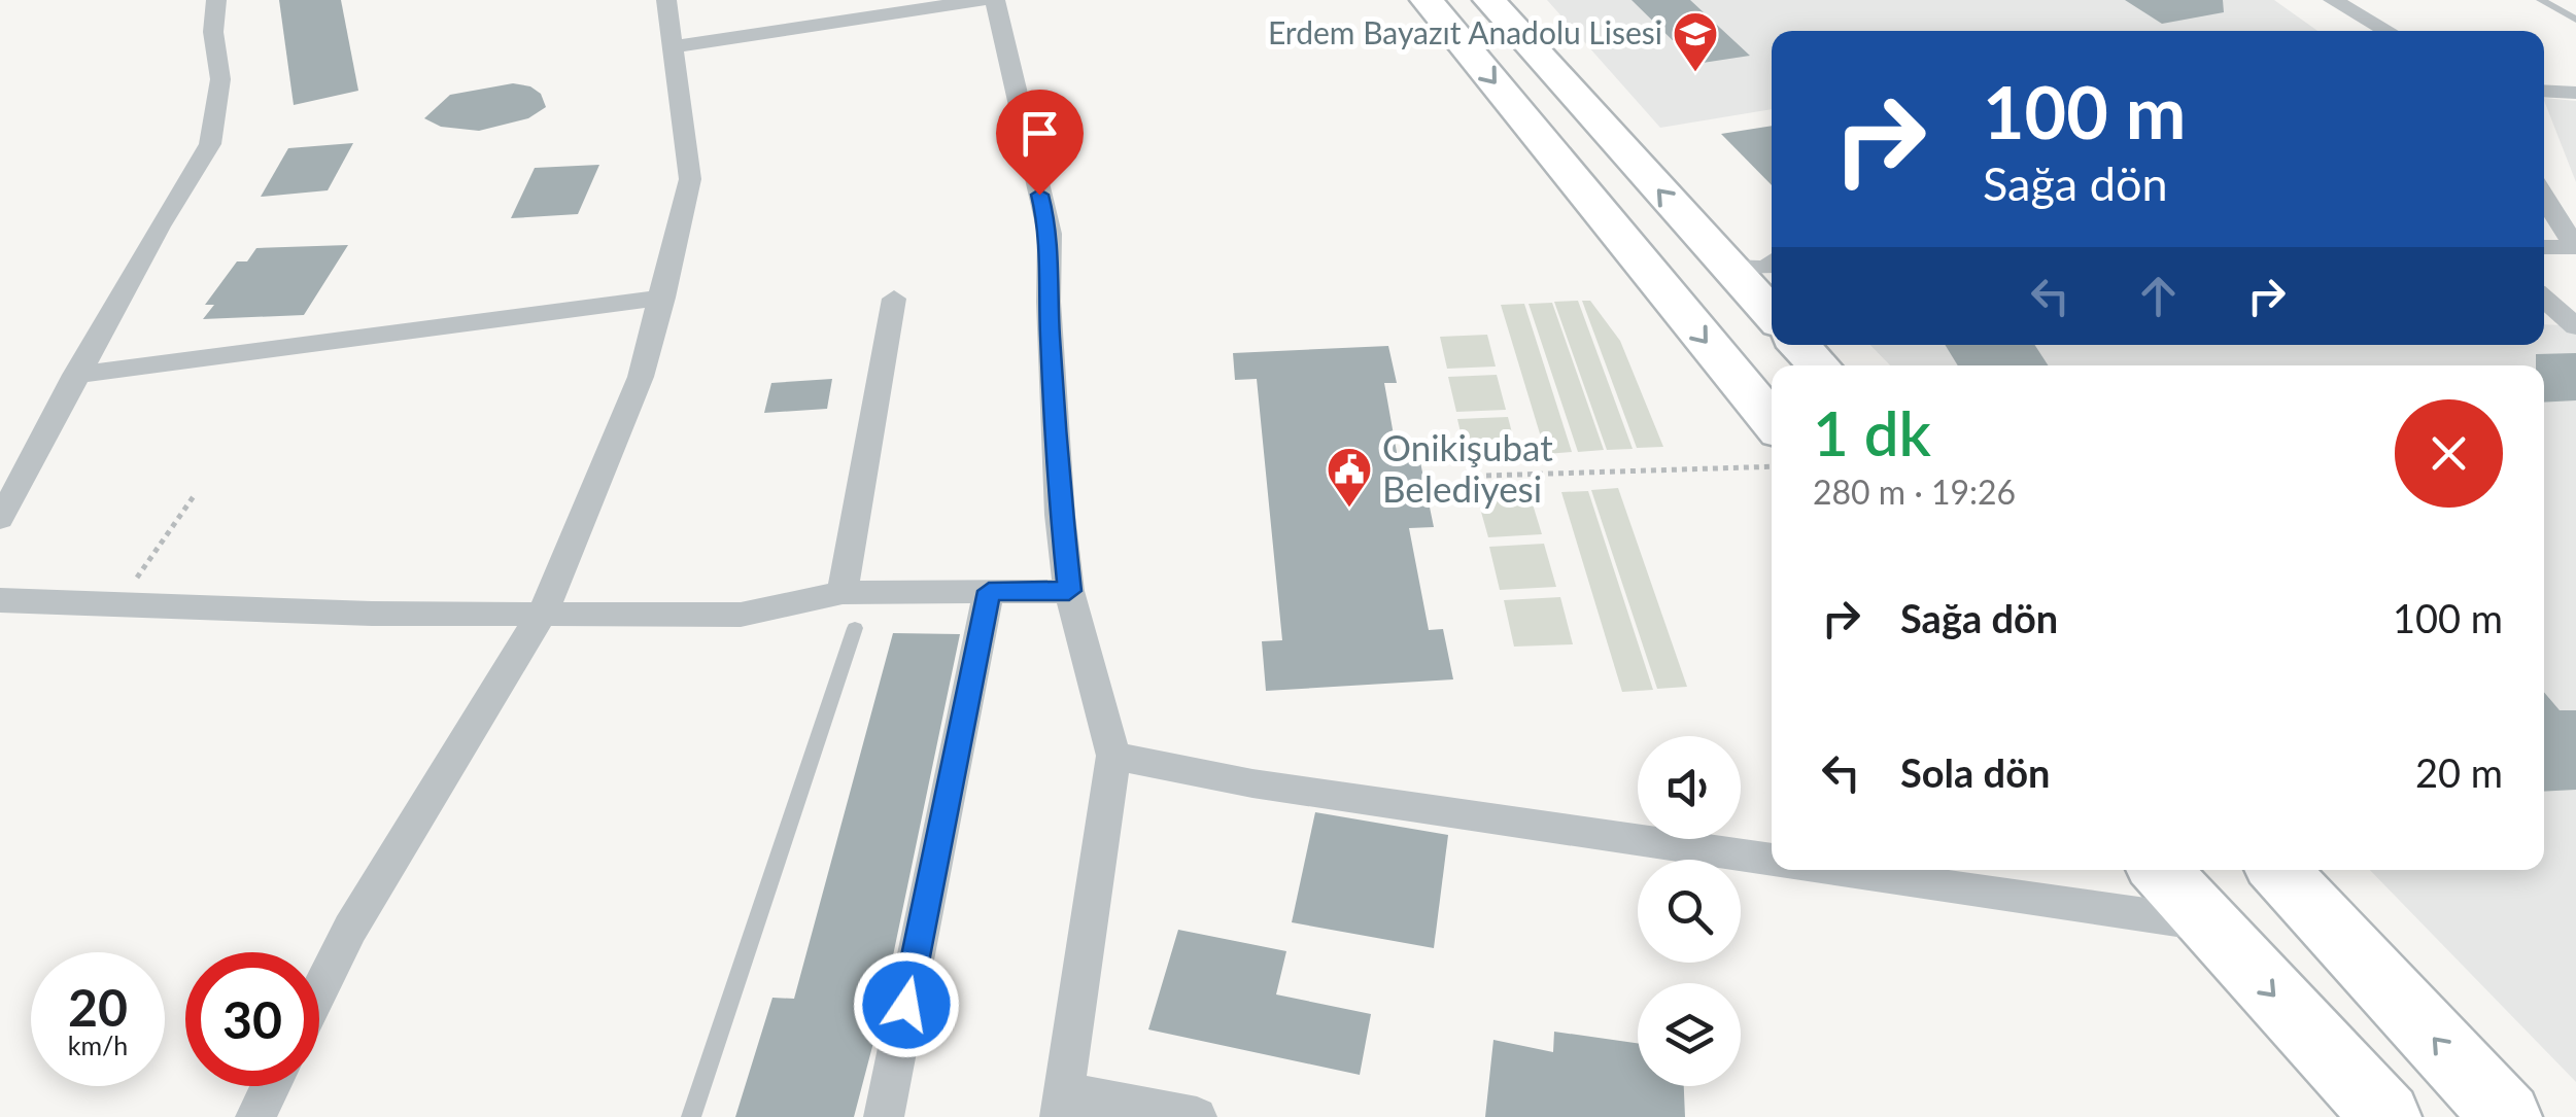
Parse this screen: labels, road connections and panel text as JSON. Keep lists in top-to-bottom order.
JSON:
{
  "places": {
    "school or university": ["Erdem Bayazıt Anadolu Lisesi"],
    "public building": ["Onikişubat Belediyesi"]
  },
  "page": {
    "turn": ["100 m", "Sağa dön"],
    "heading": ["1 dk", "280 m · 19:26"],
    "list": [
      {
        "name": "Sağa dön",
        "value": "100 m"
      },
      {
        "name": "Sola dön",
        "value": "20 m"
      }
    ],
    "speed": "20 km/h",
    "limit": "30"
  }
}
